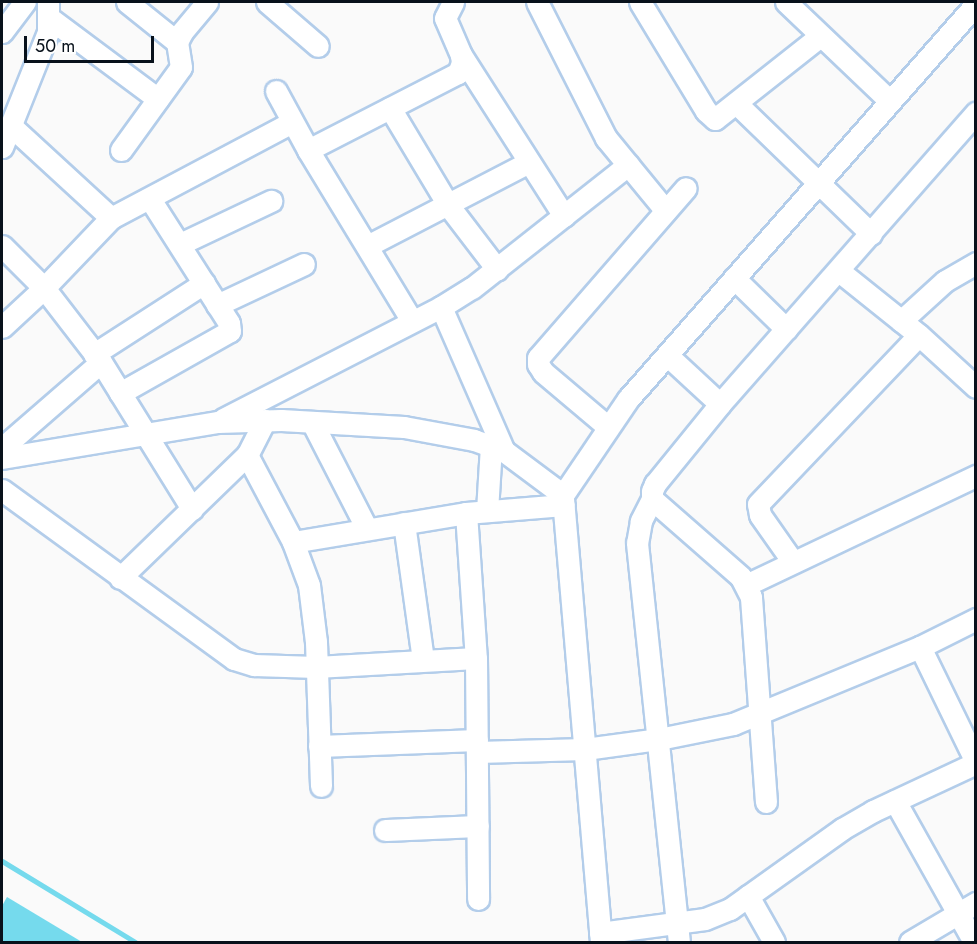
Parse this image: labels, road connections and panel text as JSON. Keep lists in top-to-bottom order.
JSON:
{
  "scale_bar": "50 m"
}
